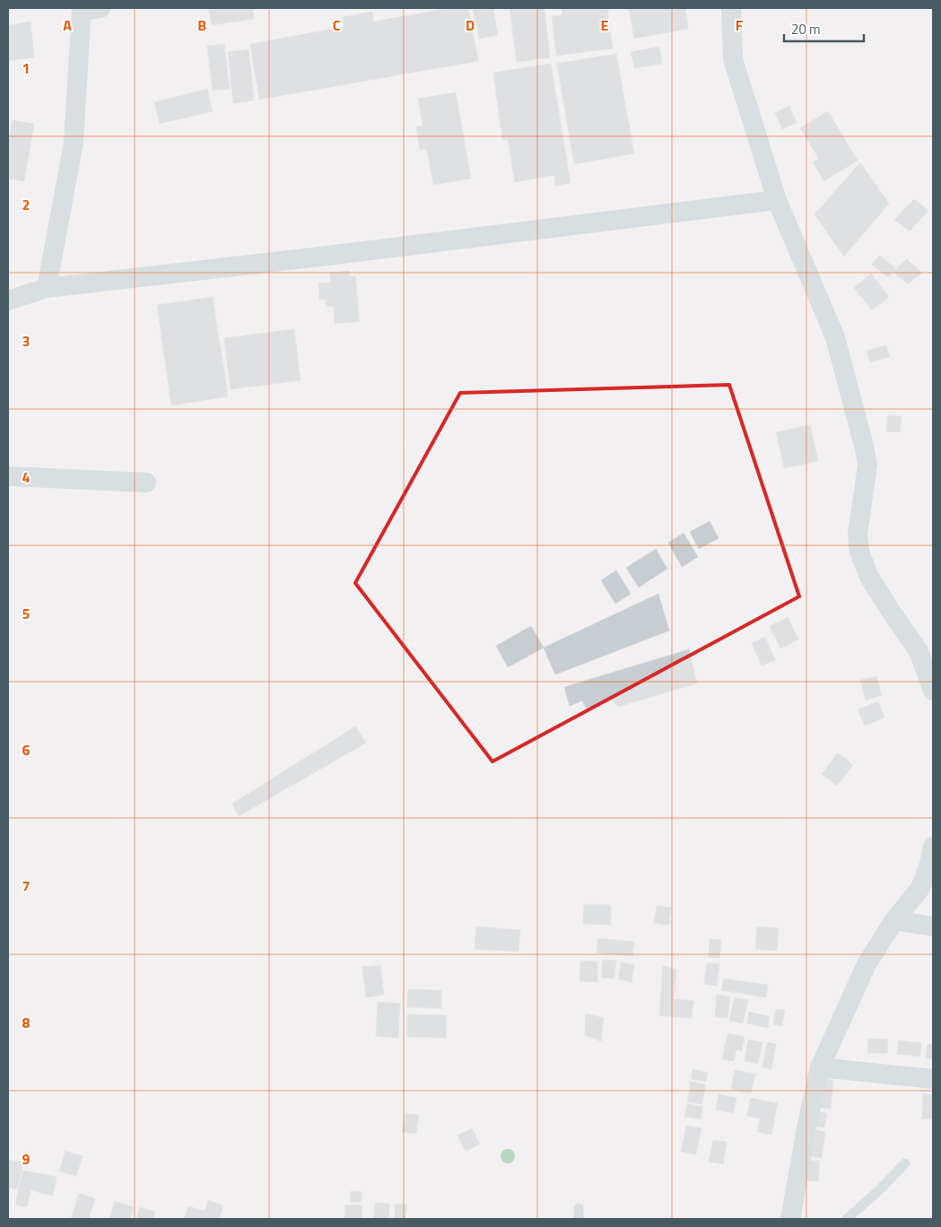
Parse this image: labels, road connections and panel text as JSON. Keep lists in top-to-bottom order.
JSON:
{
  "scale_bar": "20 m",
  "grid": {
    "columns": [
      "A",
      "B",
      "C",
      "D",
      "E",
      "F"
    ],
    "rows": [
      "1",
      "2",
      "3",
      "4",
      "5",
      "6",
      "7",
      "8",
      "9"
    ]
  }
}
